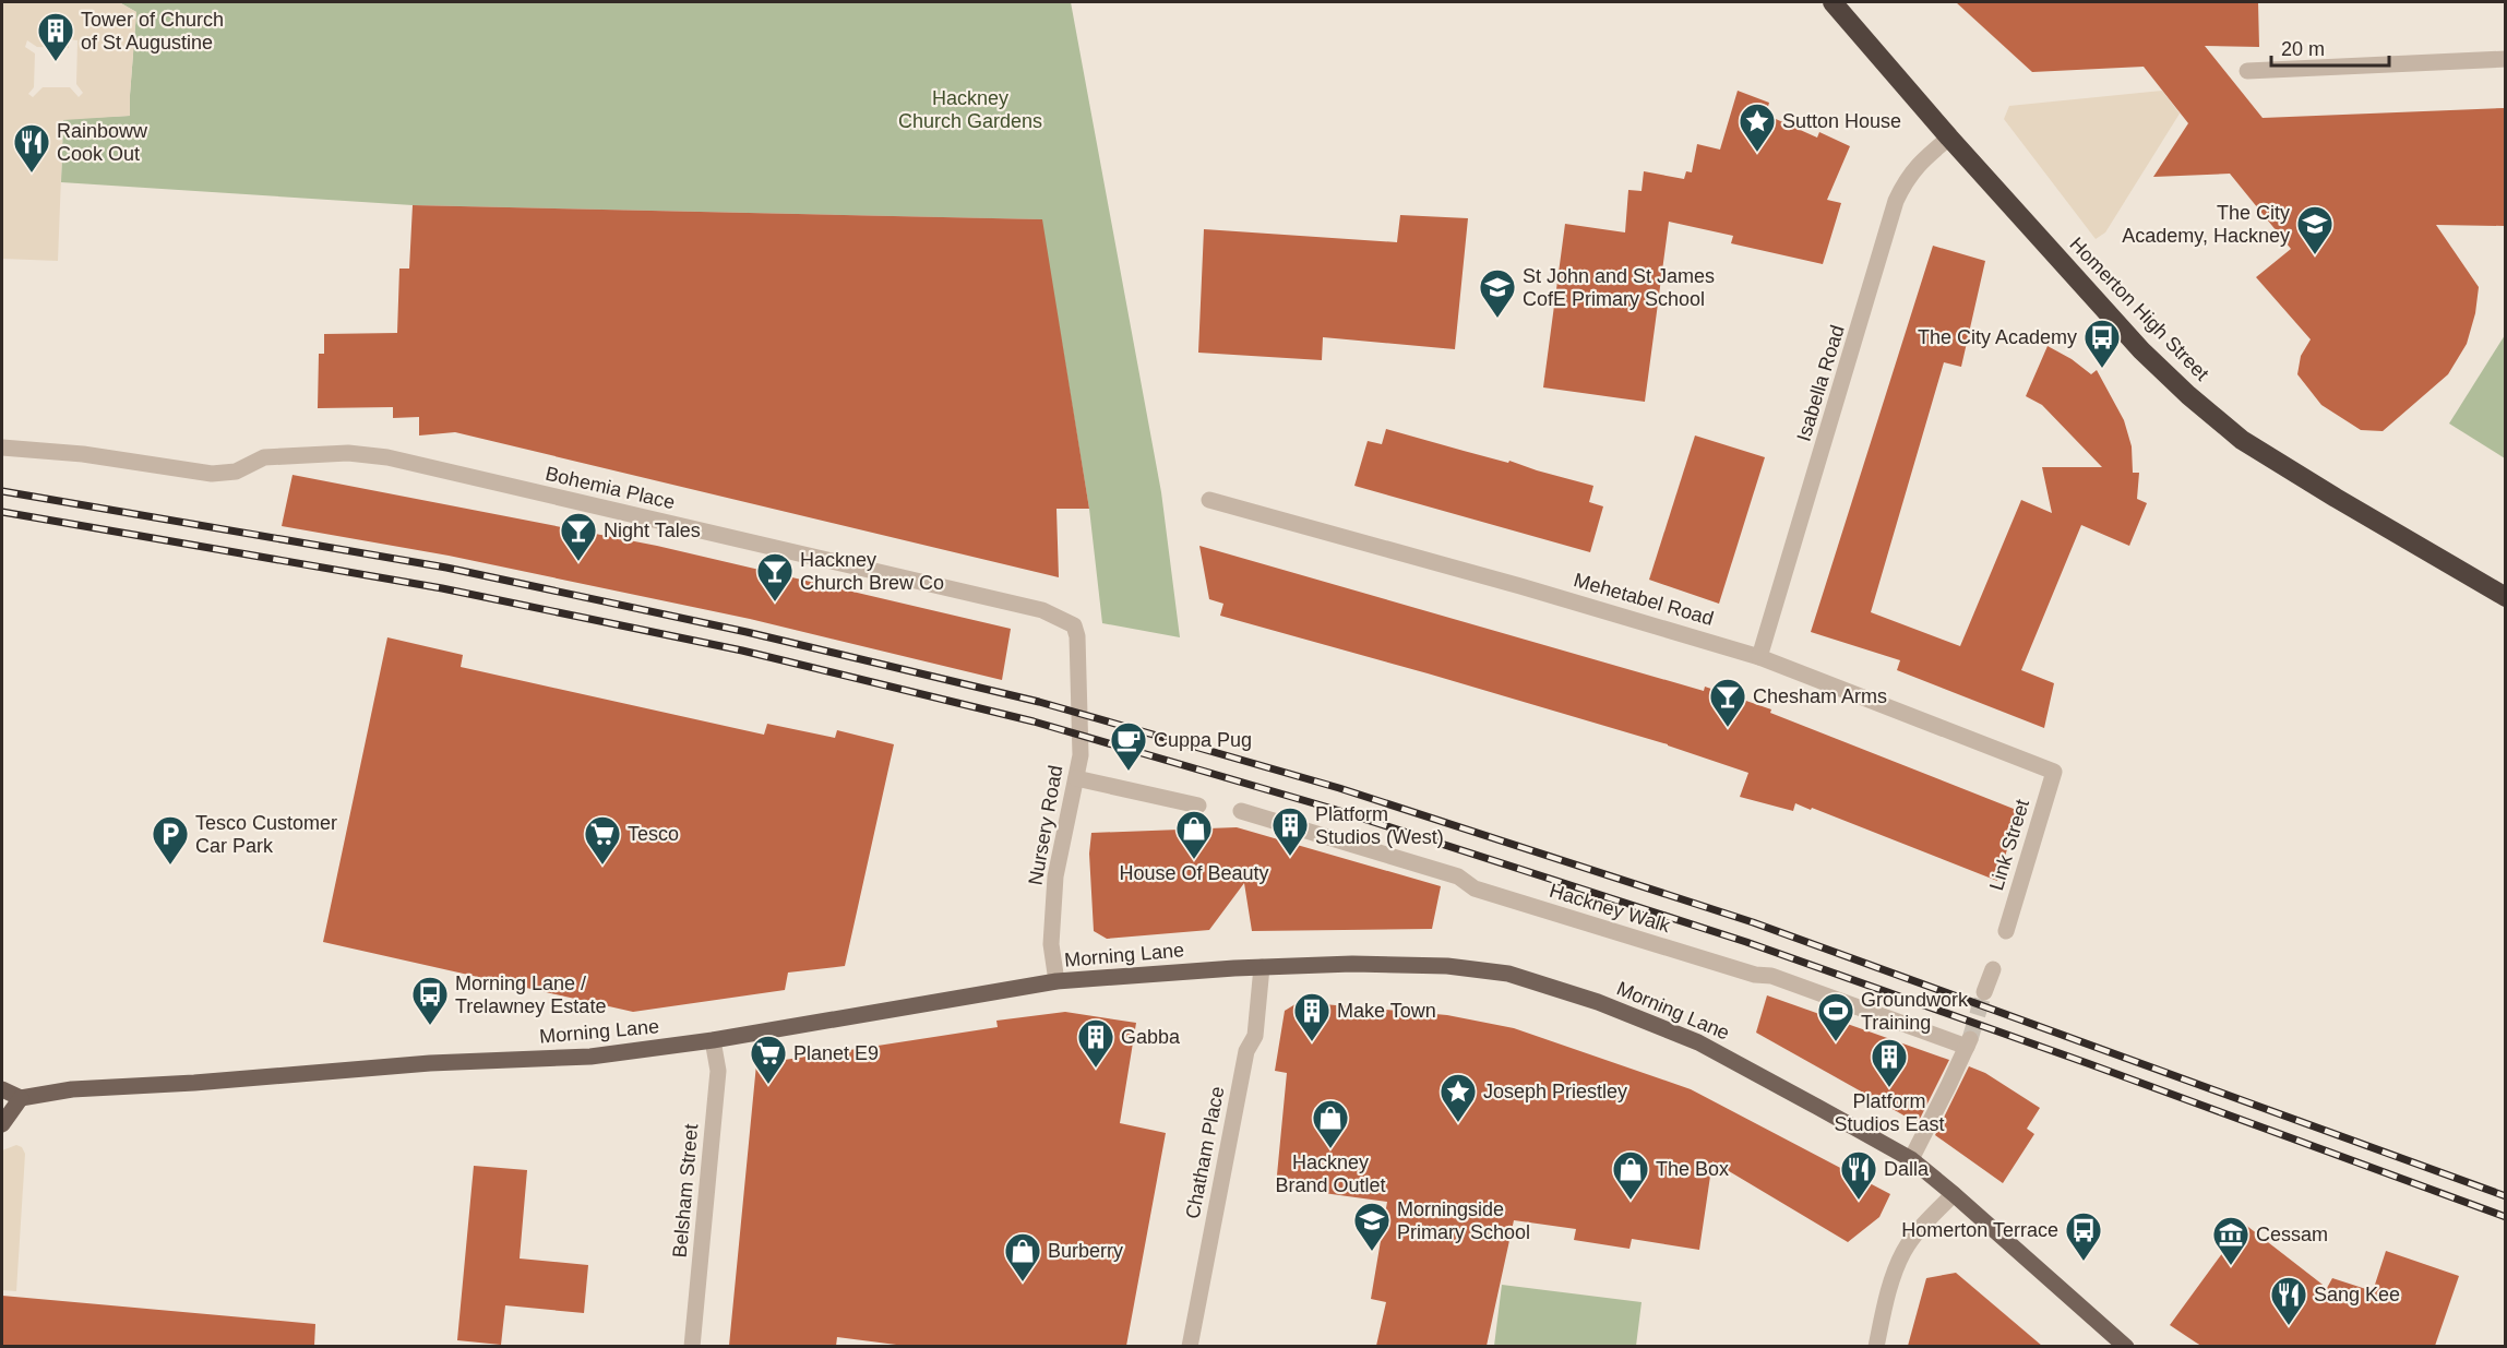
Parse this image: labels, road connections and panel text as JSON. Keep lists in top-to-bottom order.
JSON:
{
  "streets": {
    "highway": ["Homerton High Street"],
    "main road": ["Morning Lane"],
    "street": [
      "Isabella Road",
      "Bohemia Place",
      "Mehetabel Road",
      "Nursery Road",
      "Link Street",
      "Hackney Walk",
      "Chatham Place",
      "Belsham Street"
    ]
  },
  "crossings": [
    ["Homerton High Street", "Isabella Road"],
    ["Isabella Road", "Mehetabel Road"],
    ["Bohemia Place", "Nursery Road"],
    ["Mehetabel Road", "Link Street"],
    ["Nursery Road", "Morning Lane"],
    ["Hackney Walk", "Morning Lane"],
    ["Morning Lane", "Chatham Place"],
    ["Morning Lane", "Belsham Street"]
  ],
  "parks": ["Hackney Church Gardens"],
  "places": {
    "building": [
      "Tower of Church of St Augustine",
      "Platform Studios (West)",
      "Make Town",
      "Gabba",
      "Platform Studios East"
    ],
    "place": ["Sutton House", "Joseph Priestley"],
    "restaurant": ["Rainboww Cook Out", "Dalla", "Sang Kee"],
    "school or university": ["The City Academy, Hackney", "St John and St James CofE Primary School", "Morningside Primary School"],
    "bus stop": ["The City Academy", "Morning Lane / Trelawney Estate", "Homerton Terrace"],
    "bar": ["Night Tales", "Hackney Church Brew Co", "Chesham Arms"],
    "cafe": ["Cuppa Pug"],
    "shop": [
      "House Of Beauty",
      "Hackney Brand Outlet",
      "The Box",
      "Burberry"
    ],
    "parking": ["Tesco Customer Car Park"],
    "supermarket": ["Tesco", "Planet E9"],
    "sports": ["Groundwork Training"],
    "museum": ["Cessam"]
  },
  "scale_bar": "20 m"
}
